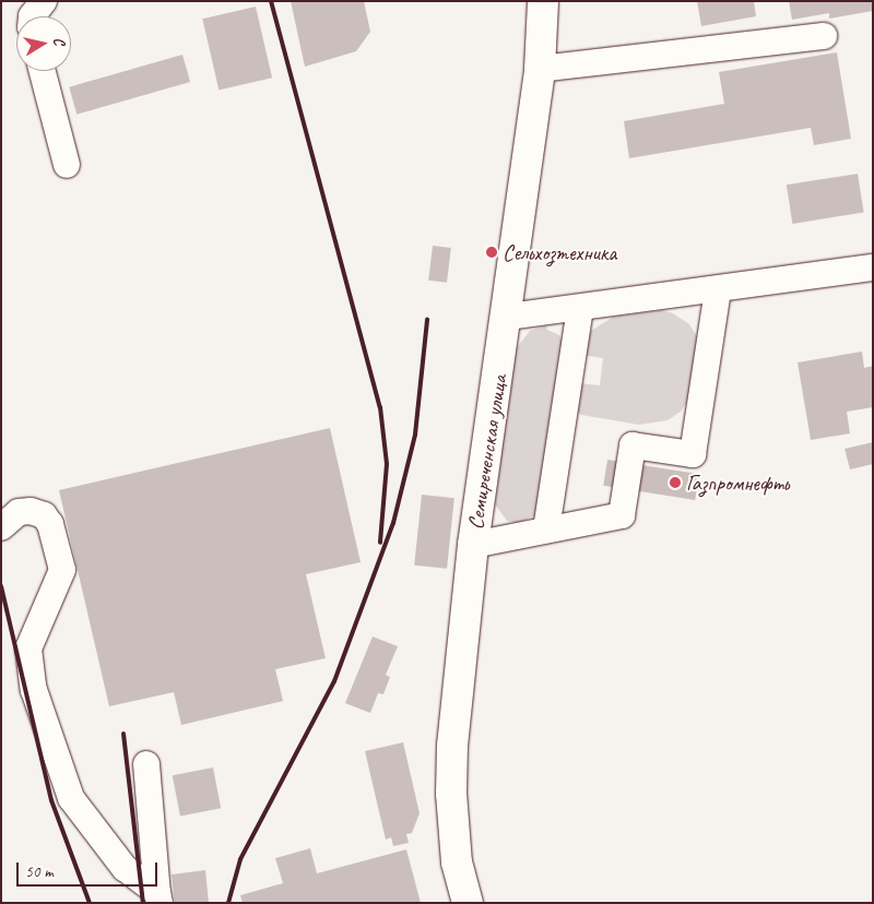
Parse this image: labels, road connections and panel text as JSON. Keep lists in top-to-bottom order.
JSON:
{
  "streets": {
    "main road": ["Семиреченская улица"]
  },
  "places": ["Сельхозтехника", "Газпромнефть"],
  "scale_bar": "50 m",
  "north": "right"
}
